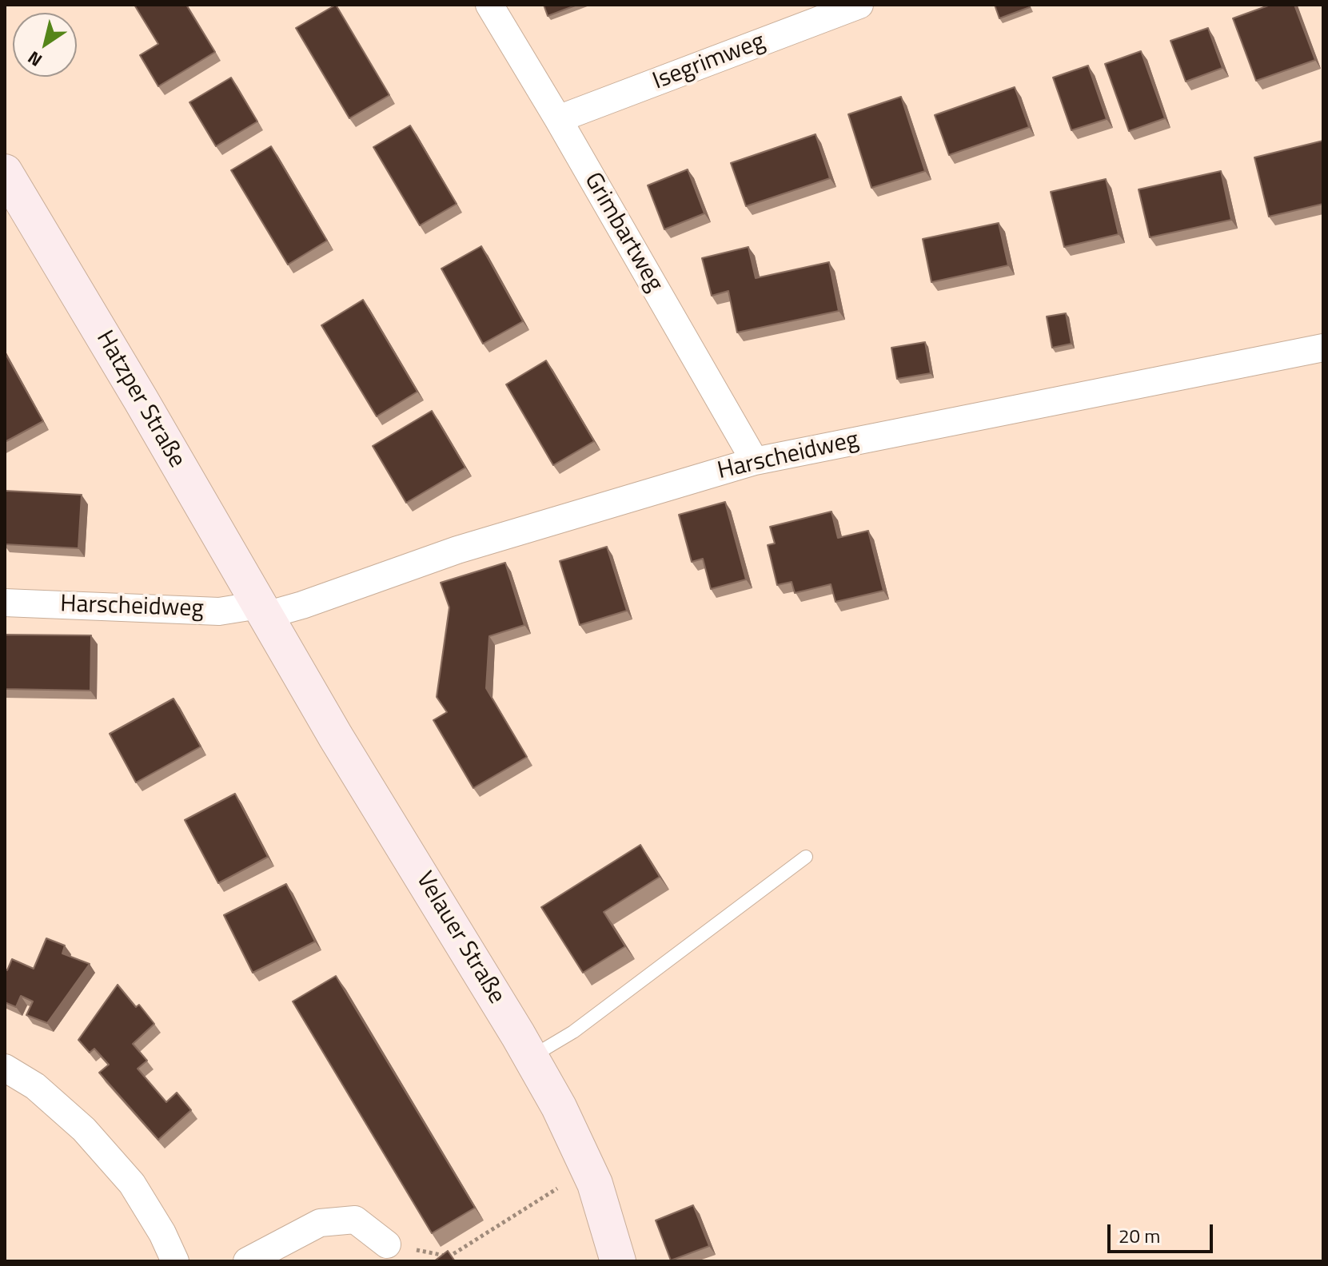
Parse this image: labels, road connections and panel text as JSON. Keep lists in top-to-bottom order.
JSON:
{
  "streets": {
    "main road": ["Hatzper Straße", "Velauer Straße"],
    "street": ["Isegrimweg", "Grimbartweg", "Harscheidweg"]
  },
  "crossings": [
    ["Isegrimweg", "Grimbartweg"],
    ["Grimbartweg", "Harscheidweg"],
    ["Hatzper Straße", "Harscheidweg"],
    ["Hatzper Straße", "Velauer Straße"],
    ["Harscheidweg", "Velauer Straße"]
  ],
  "scale_bar": "20 m",
  "north": "bottom left"
}
